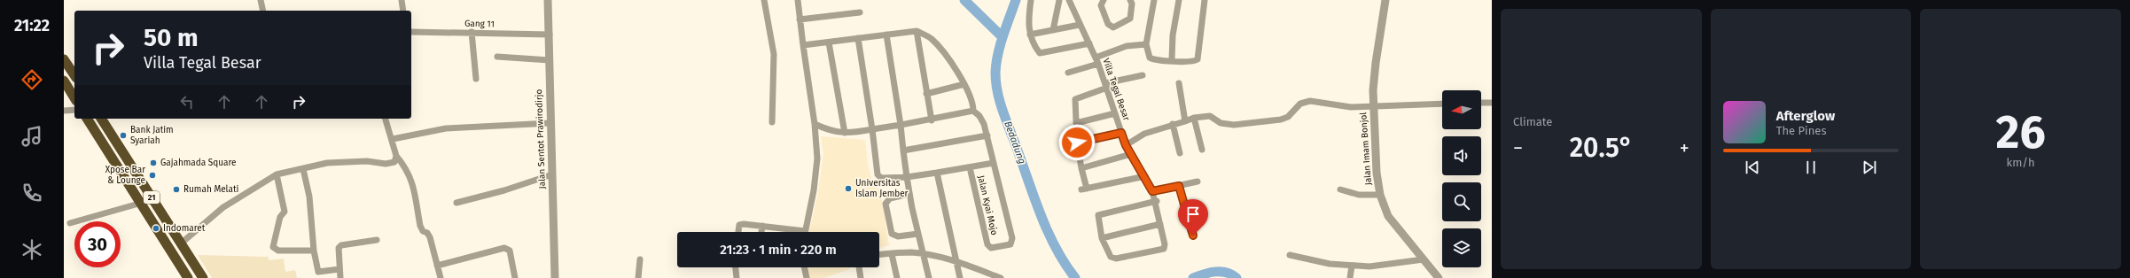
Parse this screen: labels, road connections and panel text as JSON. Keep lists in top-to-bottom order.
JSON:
{
  "streets": {
    "highway": ["21"],
    "street": [
      "Gang 11",
      "Villa Tegal Besar",
      "Jalan Sentot Prawirodirjo",
      "Jalan Imam Bonjol",
      "Jalan Kyai Mojo"
    ]
  },
  "crossings": [
    ["Gang 11", "Jalan Sentot Prawirodirjo"]
  ],
  "water": ["Bedadung"],
  "places": [
    "Bank Jatim Syariah",
    "Gajahmada Square",
    "Xpose Bar & Lounge",
    "Universitas Islam Jember",
    "Rumah Melati",
    "Indomaret"
  ],
  "north": "left",
  "page": {
    "tabs": "21:22",
    "tile": [
      "Climate",
      ["26", "km/h"]
    ],
    "turn": ["50 m", "Villa Tegal Besar"],
    "song": ["Afterglow", "The Pines"],
    "heat": ["−", "20.5°", "+"],
    "limit": "30",
    "trip": "21:23 · 1 min · 220 m"
  }
}
